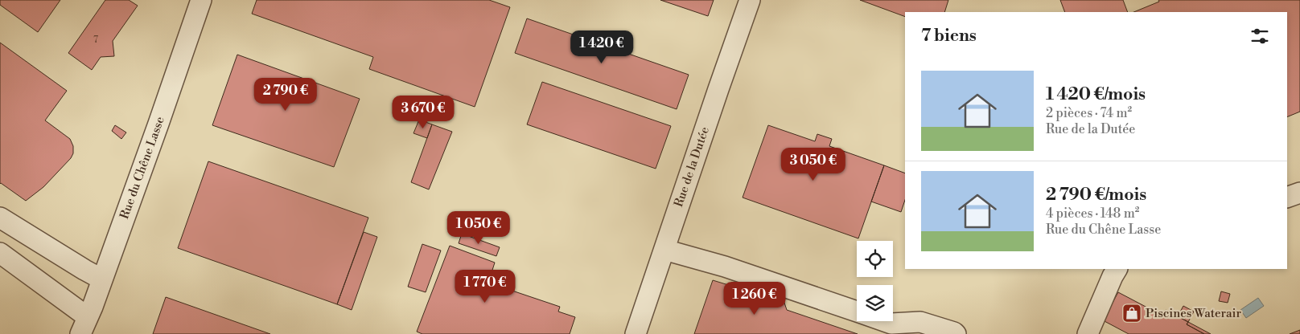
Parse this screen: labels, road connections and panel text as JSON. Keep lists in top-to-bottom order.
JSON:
{
  "streets": {
    "street": ["Rue de la Dutée", "Rue du Chêne Lasse"]
  },
  "places": {
    "shop": ["Piscines Waterair"]
  },
  "house_numbers": ["7"],
  "page": {
    "heading": "7 biens",
    "price": [
      "1 420 €",
      "2 790 €",
      "3 670 €",
      "3 050 €",
      "1 050 €",
      "1 770 €",
      "1 260 €"
    ],
    "list": [
      {
        "name": "1 420 €/mois",
        "note": "2 pièces · 74 m² · Rue de la Dutée"
      },
      {
        "name": "2 790 €/mois",
        "note": "4 pièces · 148 m² · Rue du Chêne Lasse"
      }
    ]
  }
}
